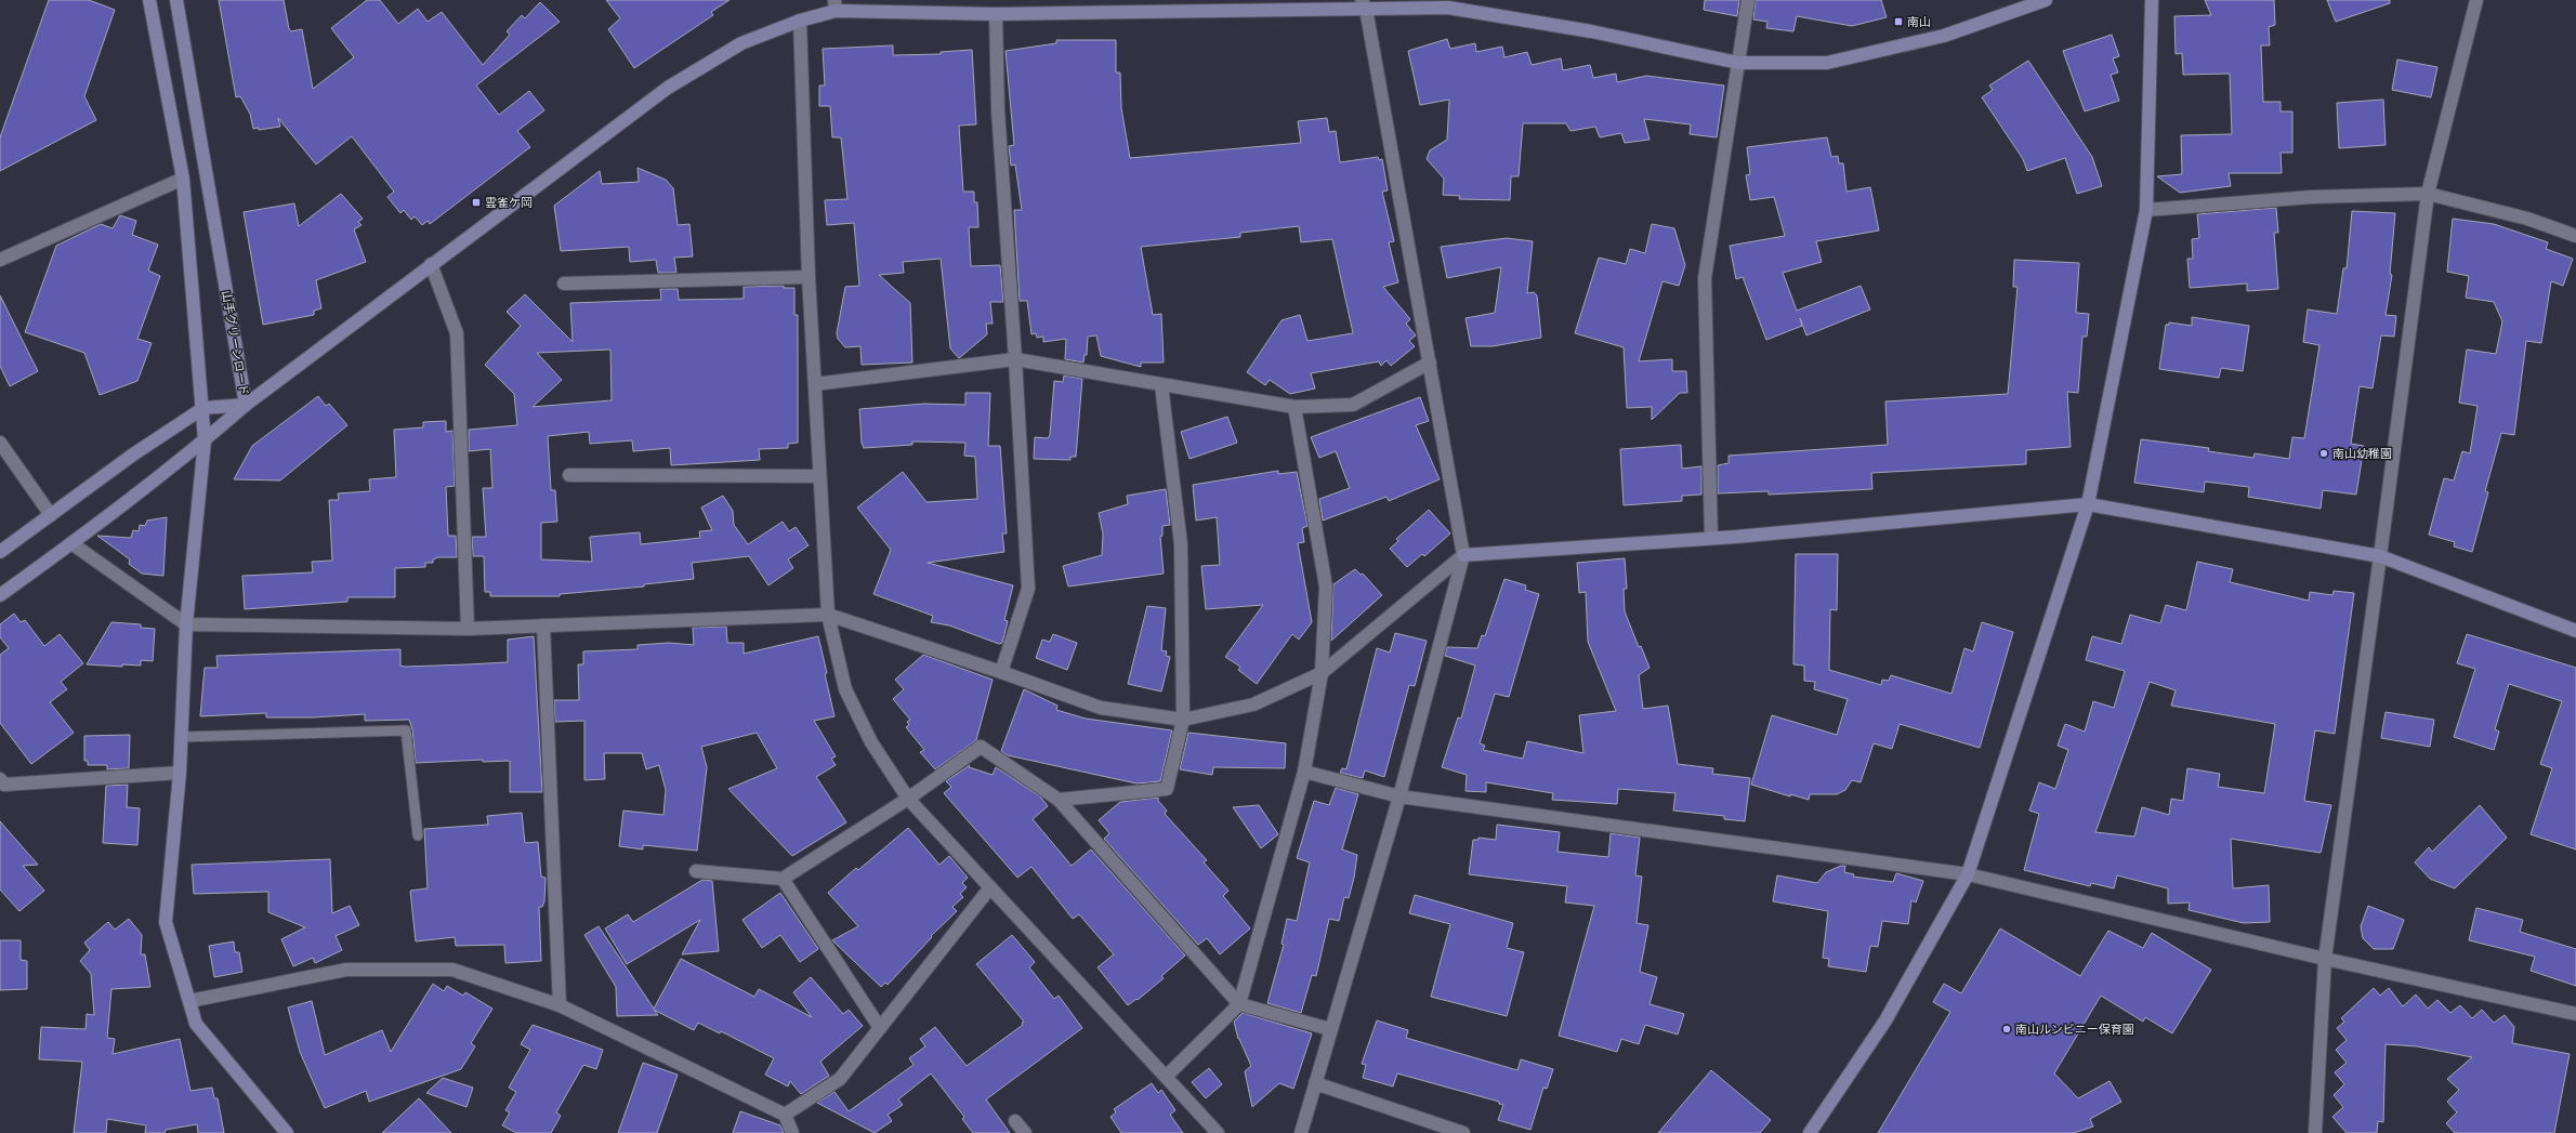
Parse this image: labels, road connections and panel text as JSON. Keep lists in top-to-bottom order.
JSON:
{
  "streets": {
    "street": ["山手グリーンロード"]
  },
  "places": {
    "transit": ["南山", "雲雀ケ岡"],
    "other": ["南山幼稚園", "南山ルンビニー保育園"]
  }
}
